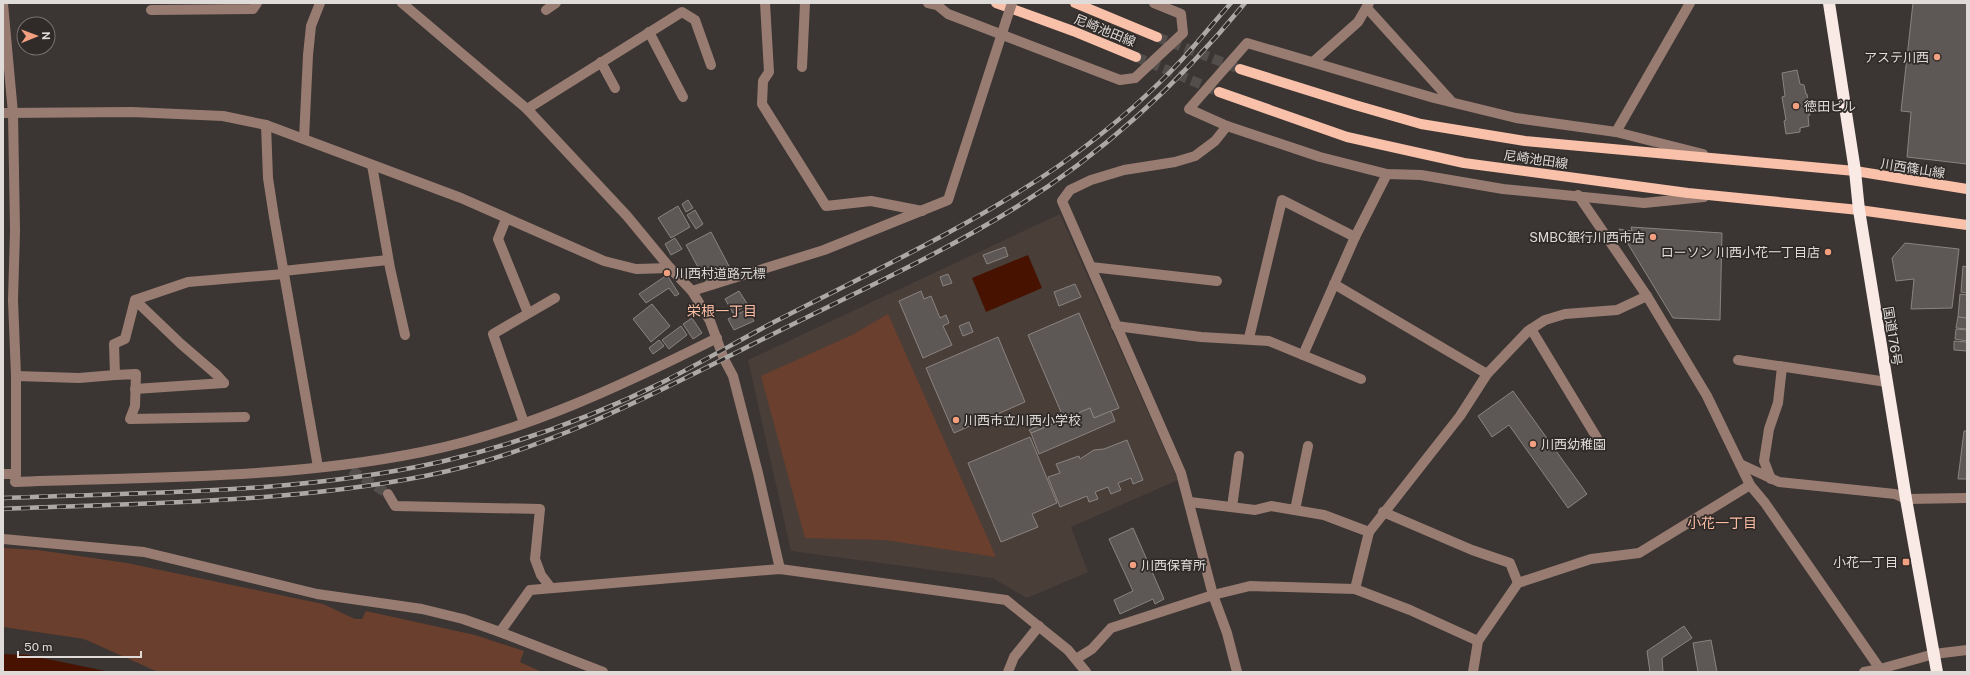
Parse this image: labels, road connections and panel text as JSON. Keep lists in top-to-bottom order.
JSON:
{
  "streets": {
    "highway": ["国道176号"],
    "main road": ["尼崎池田線", "川西篠山線"]
  },
  "crossings": [
    ["尼崎池田線", "川西篠山線"],
    ["尼崎池田線", "国道176号"],
    ["川西篠山線", "国道176号"]
  ],
  "districts": ["栄根一丁目", "小花一丁目"],
  "places": {
    "other": [
      "アステ川西",
      "徳田ビル",
      "SMBC銀行川西市店",
      "ローソン 川西小花一丁目店",
      "川西村道路元標",
      "川西市立川西小学校",
      "川西幼稚園",
      "川西保育所"
    ],
    "transit": ["小花一丁目"]
  },
  "scale_bar": "50 m",
  "north": "right"
}
